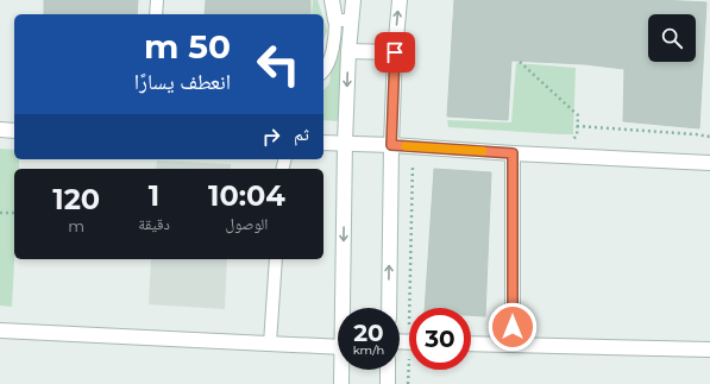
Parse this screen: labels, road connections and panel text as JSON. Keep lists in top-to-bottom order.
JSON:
{
  "page": {
    "turn": ["50 m", "انعطف يسارًا"],
    "then": "ثم",
    "eta": [
      "10:04",
      "الوصول",
      "1",
      "دقيقة",
      "120",
      "m"
    ],
    "speed": "20 km/h",
    "limit": "30"
  }
}
